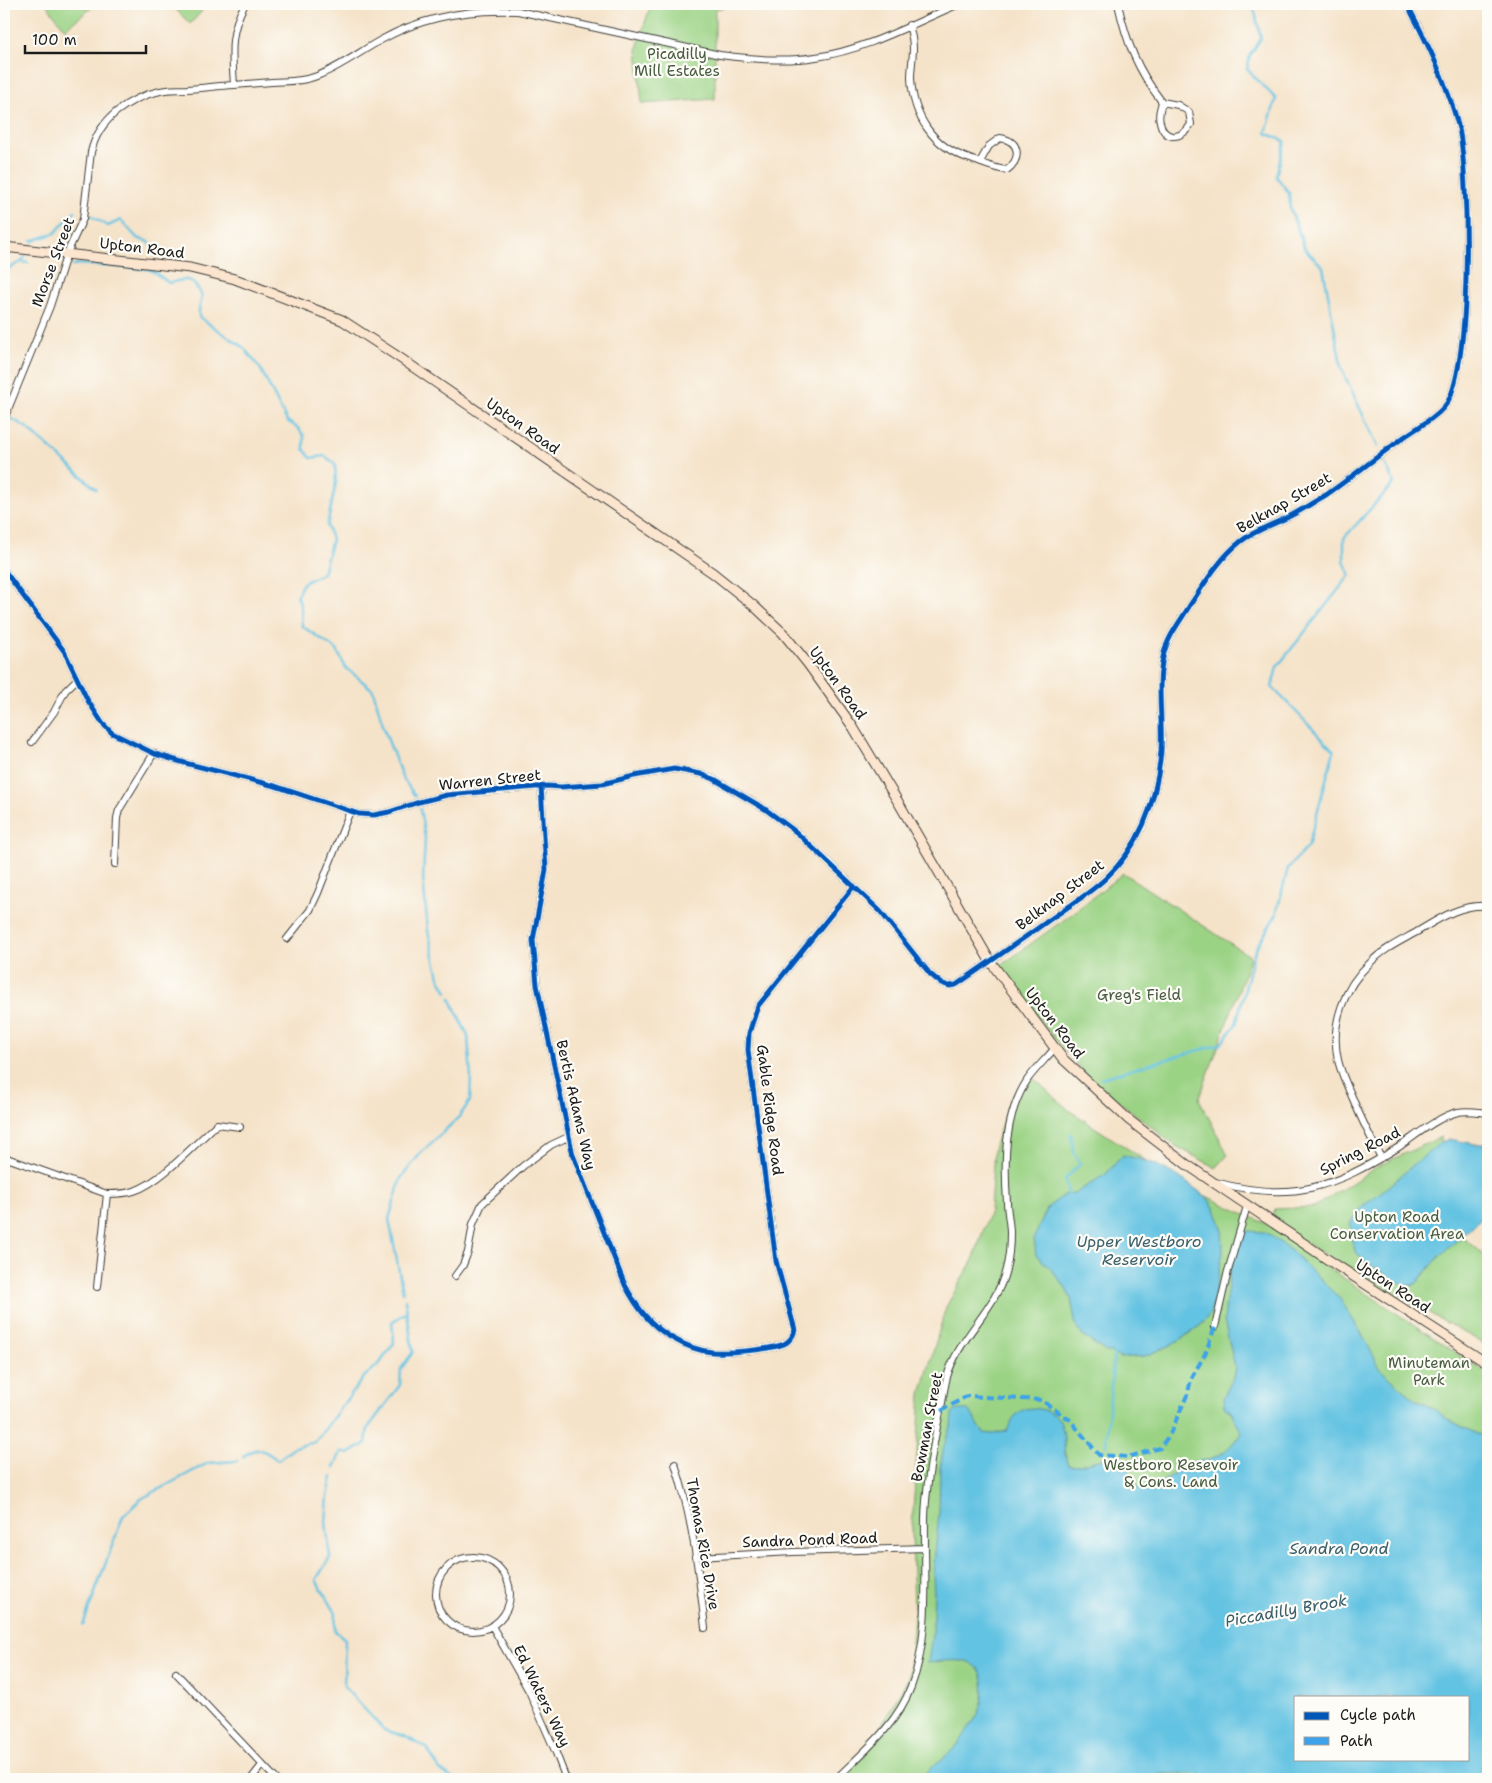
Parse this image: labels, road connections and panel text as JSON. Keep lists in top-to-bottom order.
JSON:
{
  "streets": {
    "main road": ["Upton Road"],
    "street": [
      "Morse Street",
      "Belknap Street",
      "Warren Street",
      "Bertis Adams Way",
      "Gable Ridge Road",
      "Spring Road",
      "Bowman Street",
      "Sandra Pond Road",
      "Thomas Rice Drive",
      "Ed Waters Way"
    ]
  },
  "crossings": [
    ["Upton Road", "Morse Street"],
    ["Upton Road", "Belknap Street"],
    ["Upton Road", "Warren Street"],
    ["Upton Road", "Spring Road"],
    ["Upton Road", "Bowman Street"],
    ["Belknap Street", "Warren Street"],
    ["Warren Street", "Bertis Adams Way"],
    ["Warren Street", "Gable Ridge Road"],
    ["Bertis Adams Way", "Gable Ridge Road"],
    ["Bowman Street", "Sandra Pond Road"],
    ["Sandra Pond Road", "Thomas Rice Drive"]
  ],
  "water": ["Upper Westboro Reservoir", "Sandra Pond", "Piccadilly Brook"],
  "parks": [
    "Picadilly Mill Estates",
    "Greg's Field",
    "Upton Road Conservation Area",
    "Minuteman Park",
    "Westboro Resevoir & Cons. Land"
  ],
  "legend": ["Cycle path", "Path"],
  "scale_bar": "100 m"
}
